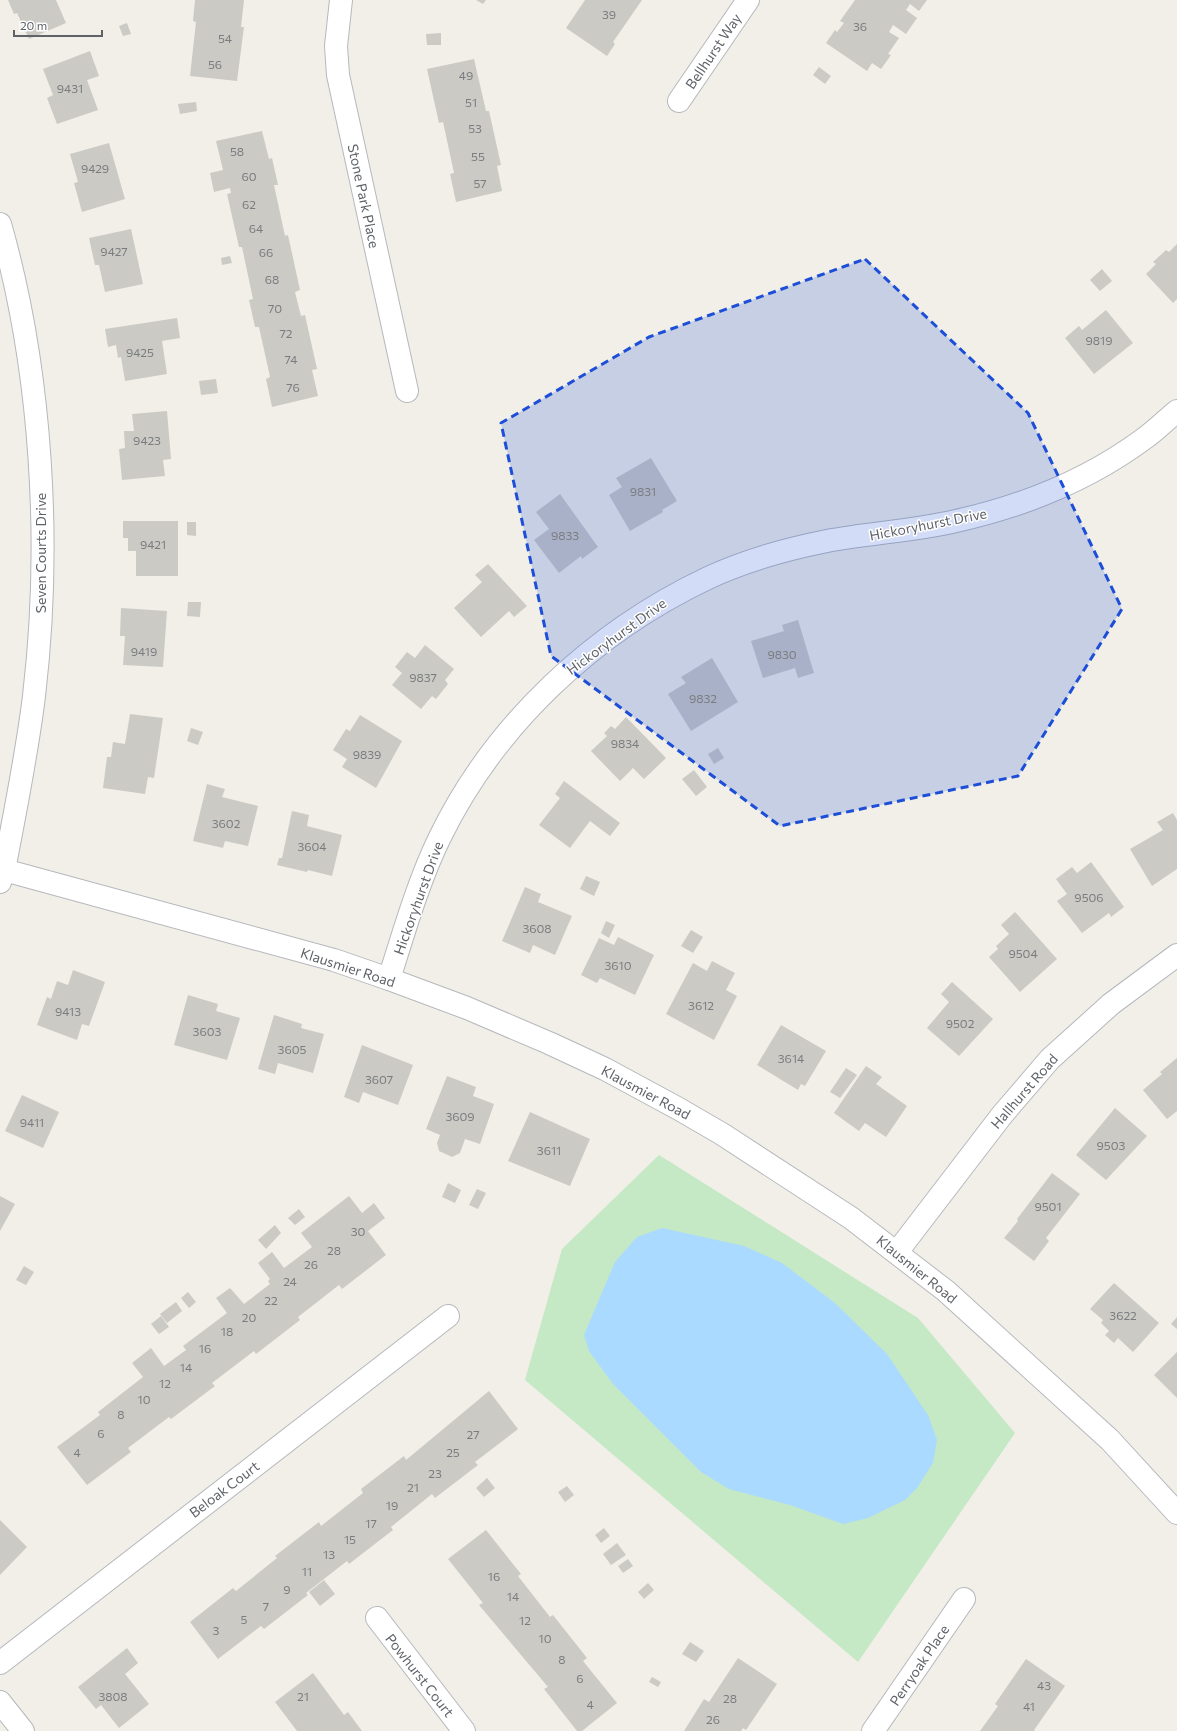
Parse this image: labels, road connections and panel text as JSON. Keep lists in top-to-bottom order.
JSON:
{
  "streets": {
    "street": [
      "Bellhurst Way",
      "Stone Park Place",
      "Hickoryhurst Drive",
      "Seven Courts Drive",
      "Klausmier Road",
      "Hallhurst Road",
      "Beloak Court",
      "Perryoak Place",
      "Powhurst Court"
    ]
  },
  "crossings": [
    ["Hickoryhurst Drive", "Klausmier Road"],
    ["Seven Courts Drive", "Klausmier Road"],
    ["Klausmier Road", "Hallhurst Road"]
  ],
  "house_numbers": [
    "39",
    "36",
    "54",
    "56",
    "49",
    "9431",
    "51",
    "53",
    "58",
    "55",
    "9429",
    "60",
    "57",
    "62",
    "64",
    "9427",
    "66",
    "68",
    "70",
    "72",
    "9819",
    "9425",
    "74",
    "76",
    "9423",
    "9831",
    "9833",
    "9421",
    "9419",
    "9830",
    "9837",
    "9832",
    "9834",
    "9839",
    "3602",
    "3604",
    "9506",
    "3608",
    "9504",
    "3610",
    "3612",
    "9413",
    "9502",
    "3603",
    "3605",
    "3614",
    "3607",
    "3609",
    "9411",
    "9503",
    "3611",
    "9501",
    "30",
    "28",
    "26",
    "24",
    "22",
    "3622",
    "20",
    "18",
    "16",
    "14",
    "12",
    "10",
    "8",
    "6",
    "27",
    "4",
    "25",
    "23",
    "21",
    "19",
    "17",
    "15",
    "13",
    "11",
    "16",
    "9",
    "14",
    "7",
    "5",
    "12",
    "3",
    "10",
    "8",
    "6",
    "43",
    "3808",
    "21",
    "28",
    "4",
    "41",
    "26"
  ],
  "scale_bar": "20 m"
}
